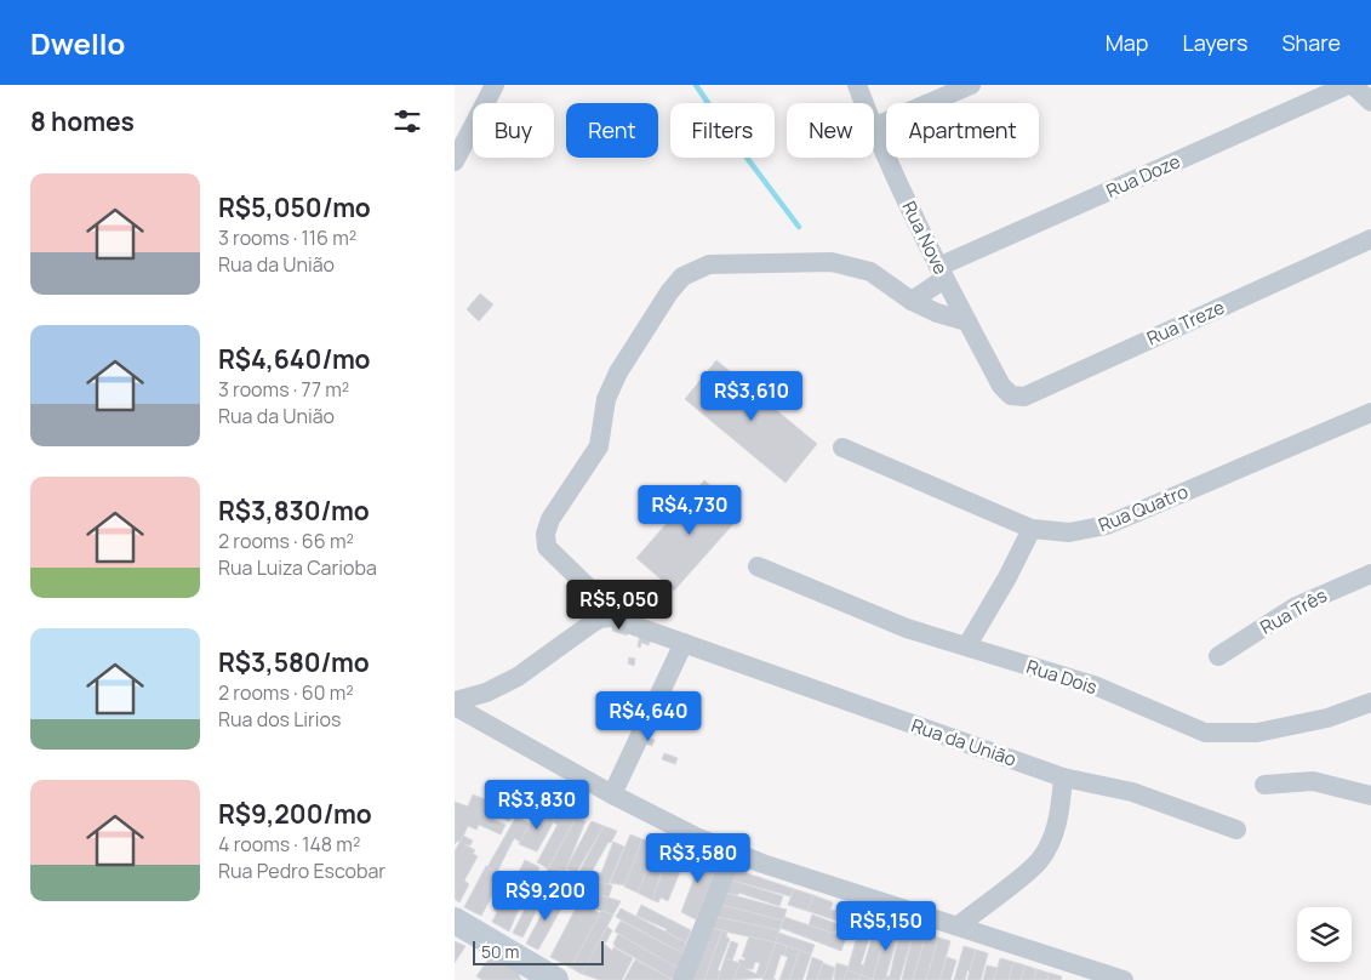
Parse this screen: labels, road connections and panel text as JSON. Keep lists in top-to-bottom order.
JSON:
{
  "streets": {
    "street": [
      "Rua Doze",
      "Rua Nove",
      "Rua Treze",
      "Rua Quatro",
      "Rua Três",
      "Rua Dois",
      "Rua da União"
    ]
  },
  "crossings": [
    ["Rua Doze", "Rua Nove"],
    ["Rua Nove", "Rua Treze"]
  ],
  "scale_bar": "50 m",
  "page": {
    "header": "Dwello",
    "nav": ["Map", "Layers", "Share"],
    "heading": "8 homes",
    "chip": [
      "Buy",
      "Rent",
      "Filters",
      "New",
      "Apartment"
    ],
    "list": [
      {
        "name": "R$5,050/mo",
        "note": "3 rooms · 116 m² · Rua da União"
      },
      {
        "name": "R$4,640/mo",
        "note": "3 rooms · 77 m² · Rua da União"
      },
      {
        "name": "R$3,830/mo",
        "note": "2 rooms · 66 m² · Rua Luiza Carioba"
      },
      {
        "name": "R$3,580/mo",
        "note": "2 rooms · 60 m² · Rua dos Lirios"
      },
      {
        "name": "R$9,200/mo",
        "note": "4 rooms · 148 m² · Rua Pedro Escobar"
      }
    ],
    "price": [
      "R$3,610",
      "R$4,730",
      "R$5,050",
      "R$4,640",
      "R$3,830",
      "R$3,580",
      "R$9,200",
      "R$5,150"
    ],
    "scale": "50 m"
  }
}
